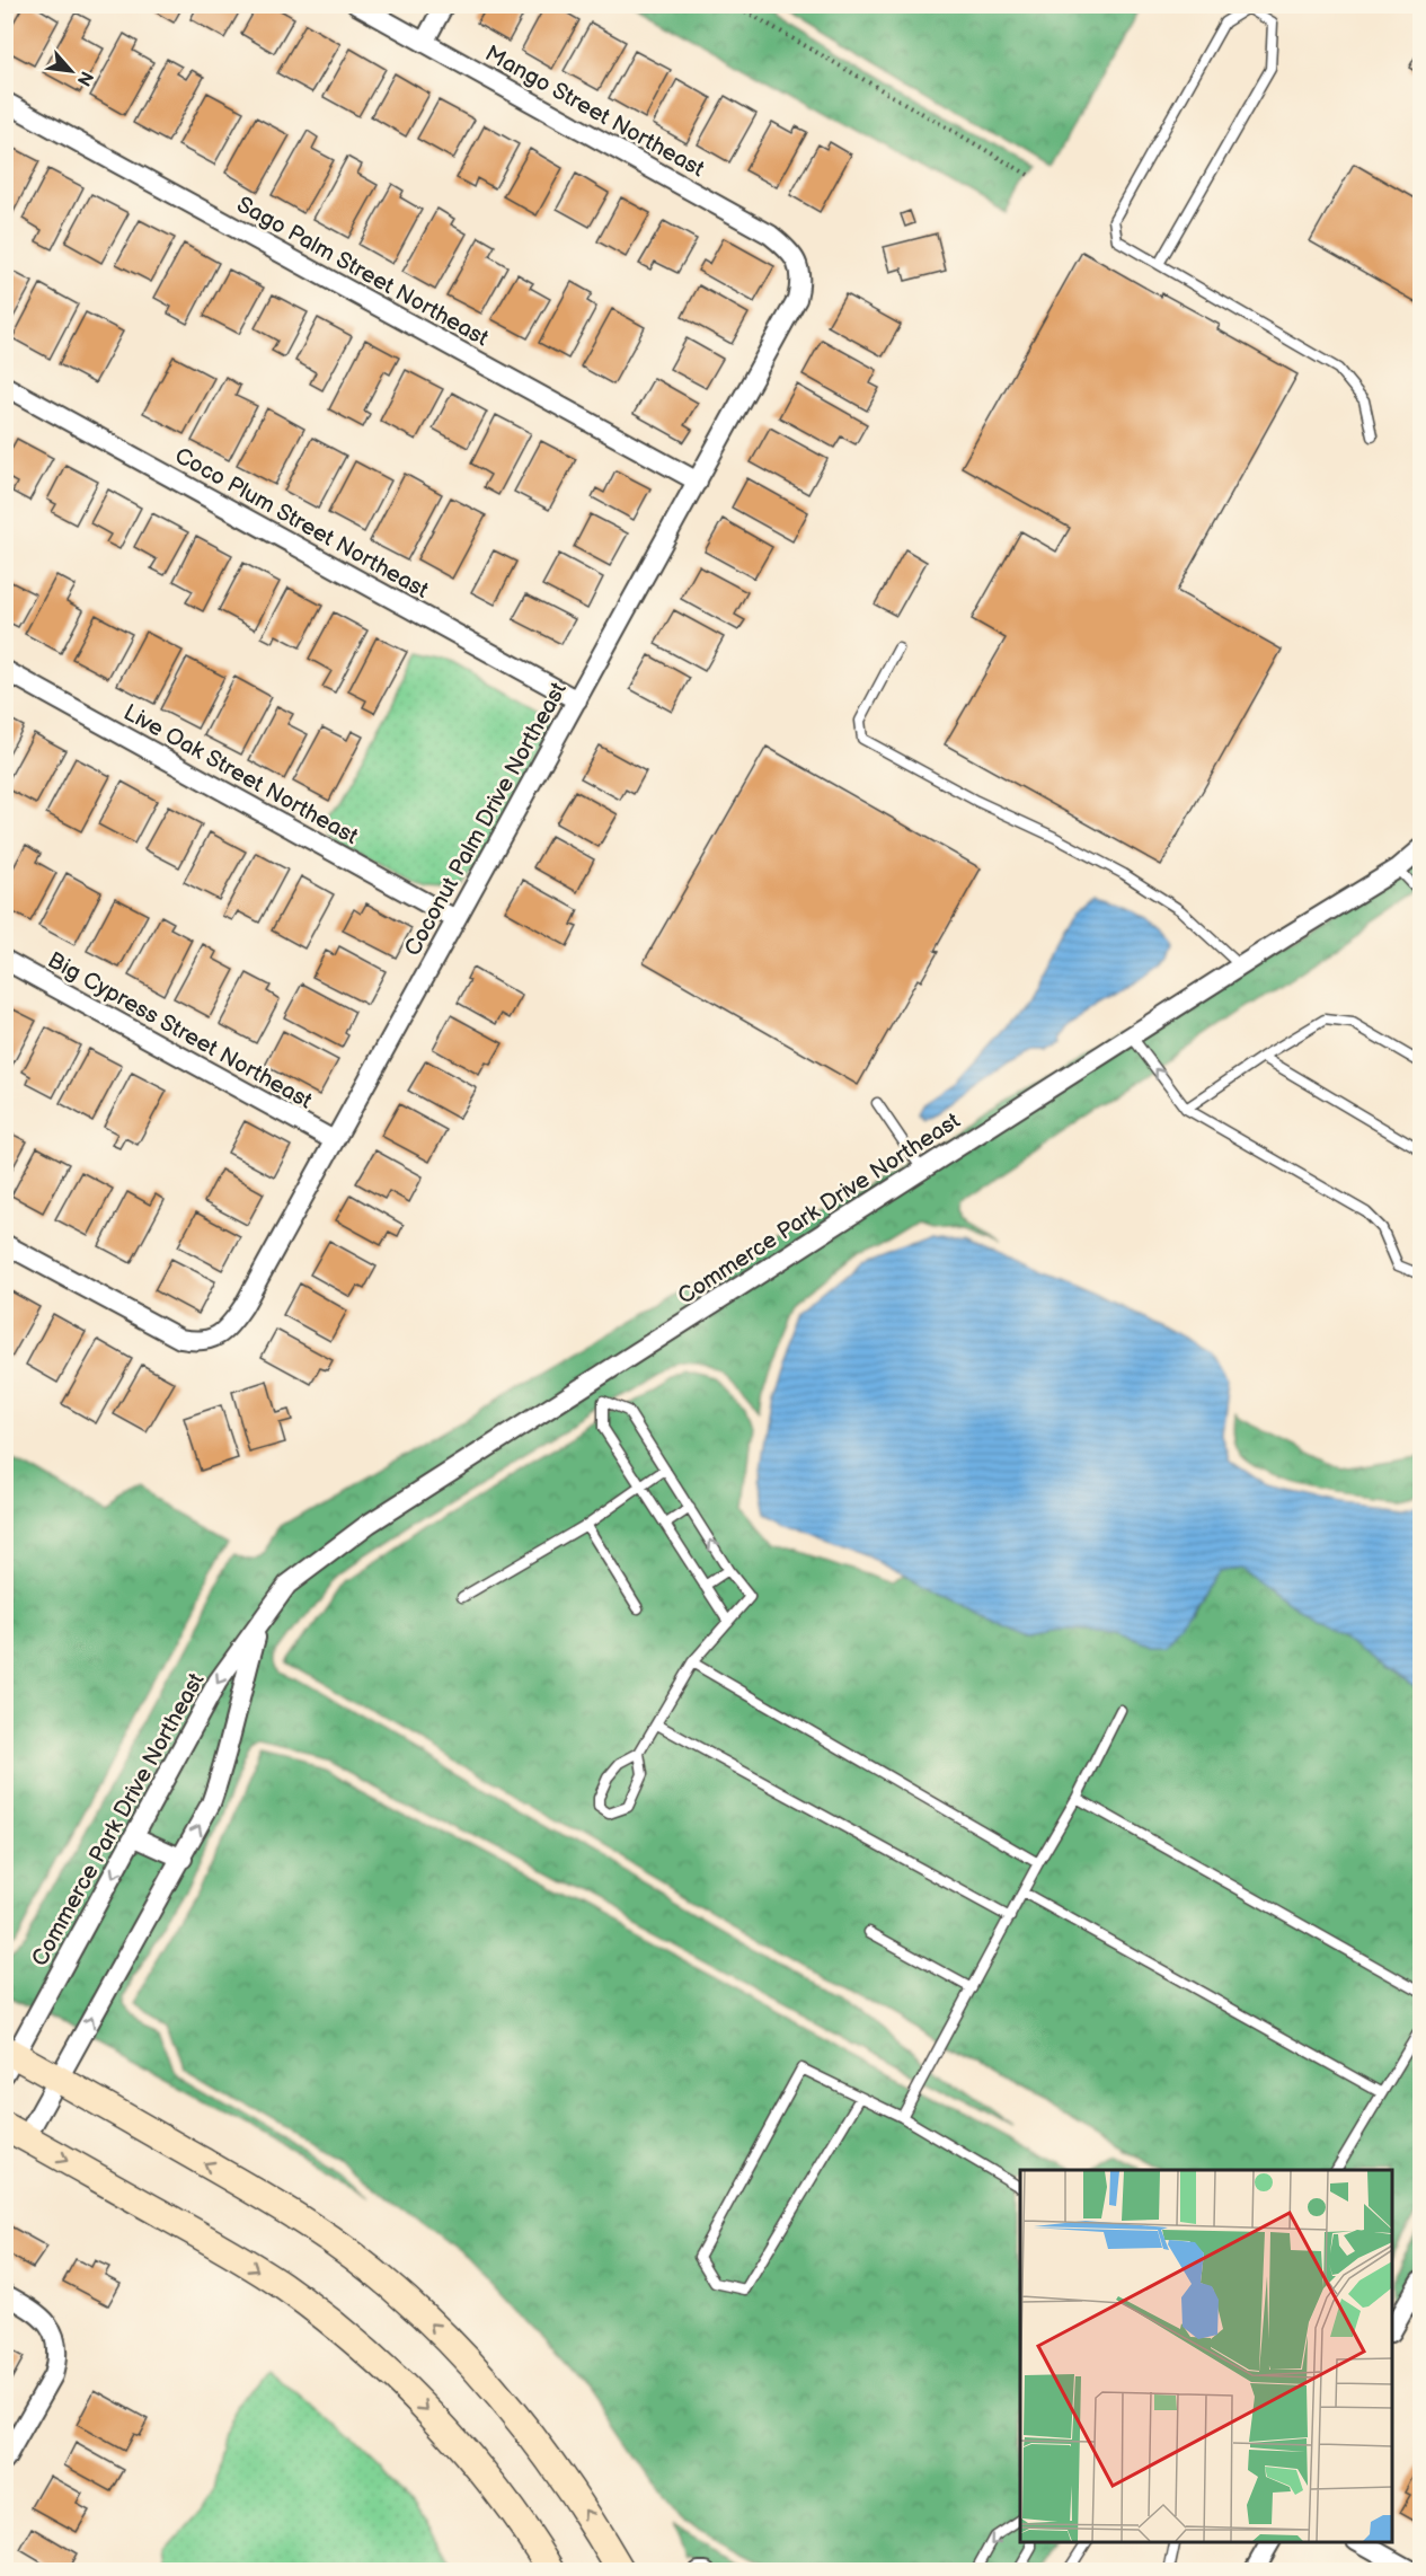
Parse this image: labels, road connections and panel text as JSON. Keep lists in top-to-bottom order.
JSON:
{
  "streets": {
    "street": [
      "Mango Street Northeast",
      "Sago Palm Street Northeast",
      "Coco Plum Street Northeast",
      "Live Oak Street Northeast",
      "Coconut Palm Drive Northeast",
      "Big Cypress Street Northeast",
      "Commerce Park Drive Northeast"
    ]
  },
  "crossings": [
    ["Mango Street Northeast", "Coconut Palm Drive Northeast"],
    ["Sago Palm Street Northeast", "Coconut Palm Drive Northeast"],
    ["Coco Plum Street Northeast", "Coconut Palm Drive Northeast"],
    ["Live Oak Street Northeast", "Coconut Palm Drive Northeast"],
    ["Coconut Palm Drive Northeast", "Big Cypress Street Northeast"]
  ],
  "north": "bottom right"
}
